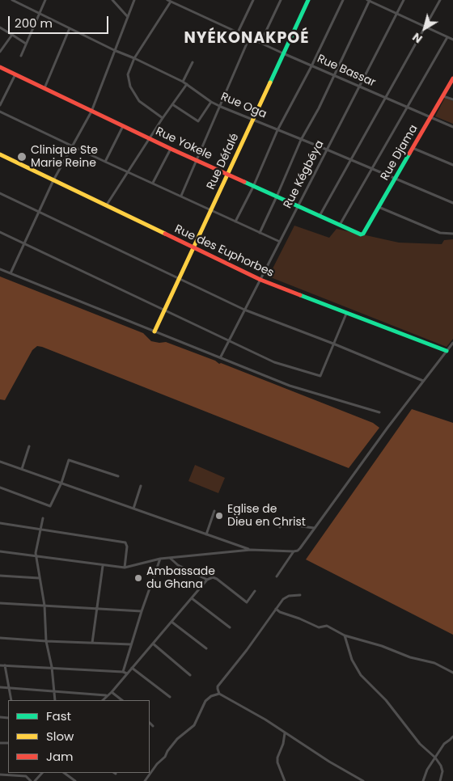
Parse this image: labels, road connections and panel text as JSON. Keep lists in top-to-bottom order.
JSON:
{
  "streets": {
    "street": [
      "Rue Bassar",
      "Rue Oga",
      "Rue Yokele",
      "Rue Djama",
      "Rue Défalé",
      "Rue Kégbéya",
      "Rue des Euphorbes"
    ]
  },
  "crossings": [
    ["Rue Bassar", "Rue Djama"],
    ["Rue Bassar", "Rue Défalé"],
    ["Rue Bassar", "Rue Kégbéya"],
    ["Rue Oga", "Rue Djama"],
    ["Rue Oga", "Rue Défalé"],
    ["Rue Oga", "Rue Kégbéya"],
    ["Rue Yokele", "Rue Djama"],
    ["Rue Yokele", "Rue Défalé"],
    ["Rue Yokele", "Rue Kégbéya"],
    ["Rue Défalé", "Rue des Euphorbes"],
    ["Rue Kégbéya", "Rue des Euphorbes"]
  ],
  "districts": ["NYÉKONAKPOÉ"],
  "places": ["Clinique Ste Marie Reine", "Eglise de Dieu en Christ", "Ambassade du Ghana"],
  "legend": ["Fast", "Slow", "Jam"],
  "scale_bar": "200 m",
  "north": "bottom left"
}
